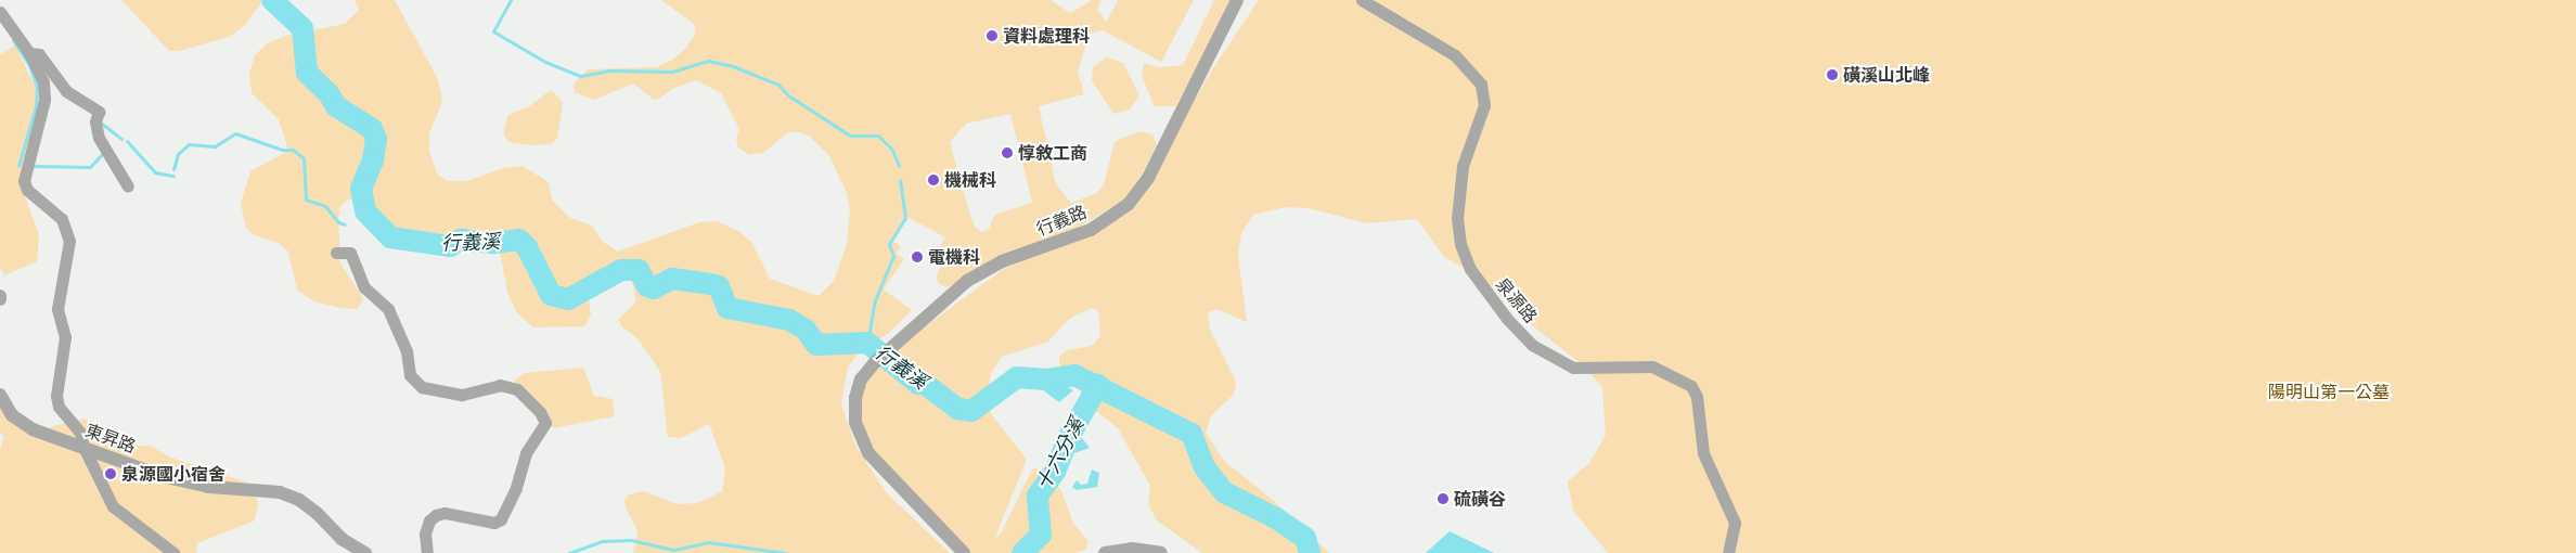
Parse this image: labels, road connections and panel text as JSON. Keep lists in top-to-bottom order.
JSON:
{
  "streets": {
    "street": ["行義路", "泉源路", "東昇路"]
  },
  "water": ["行義溪", "十六分溪"],
  "parks": ["陽明山第一公墓"],
  "places": [
    "資料處理科",
    "磺溪山北峰",
    "惇敘工商",
    "機械科",
    "電機科",
    "泉源國小宿舍",
    "硫磺谷"
  ]
}
